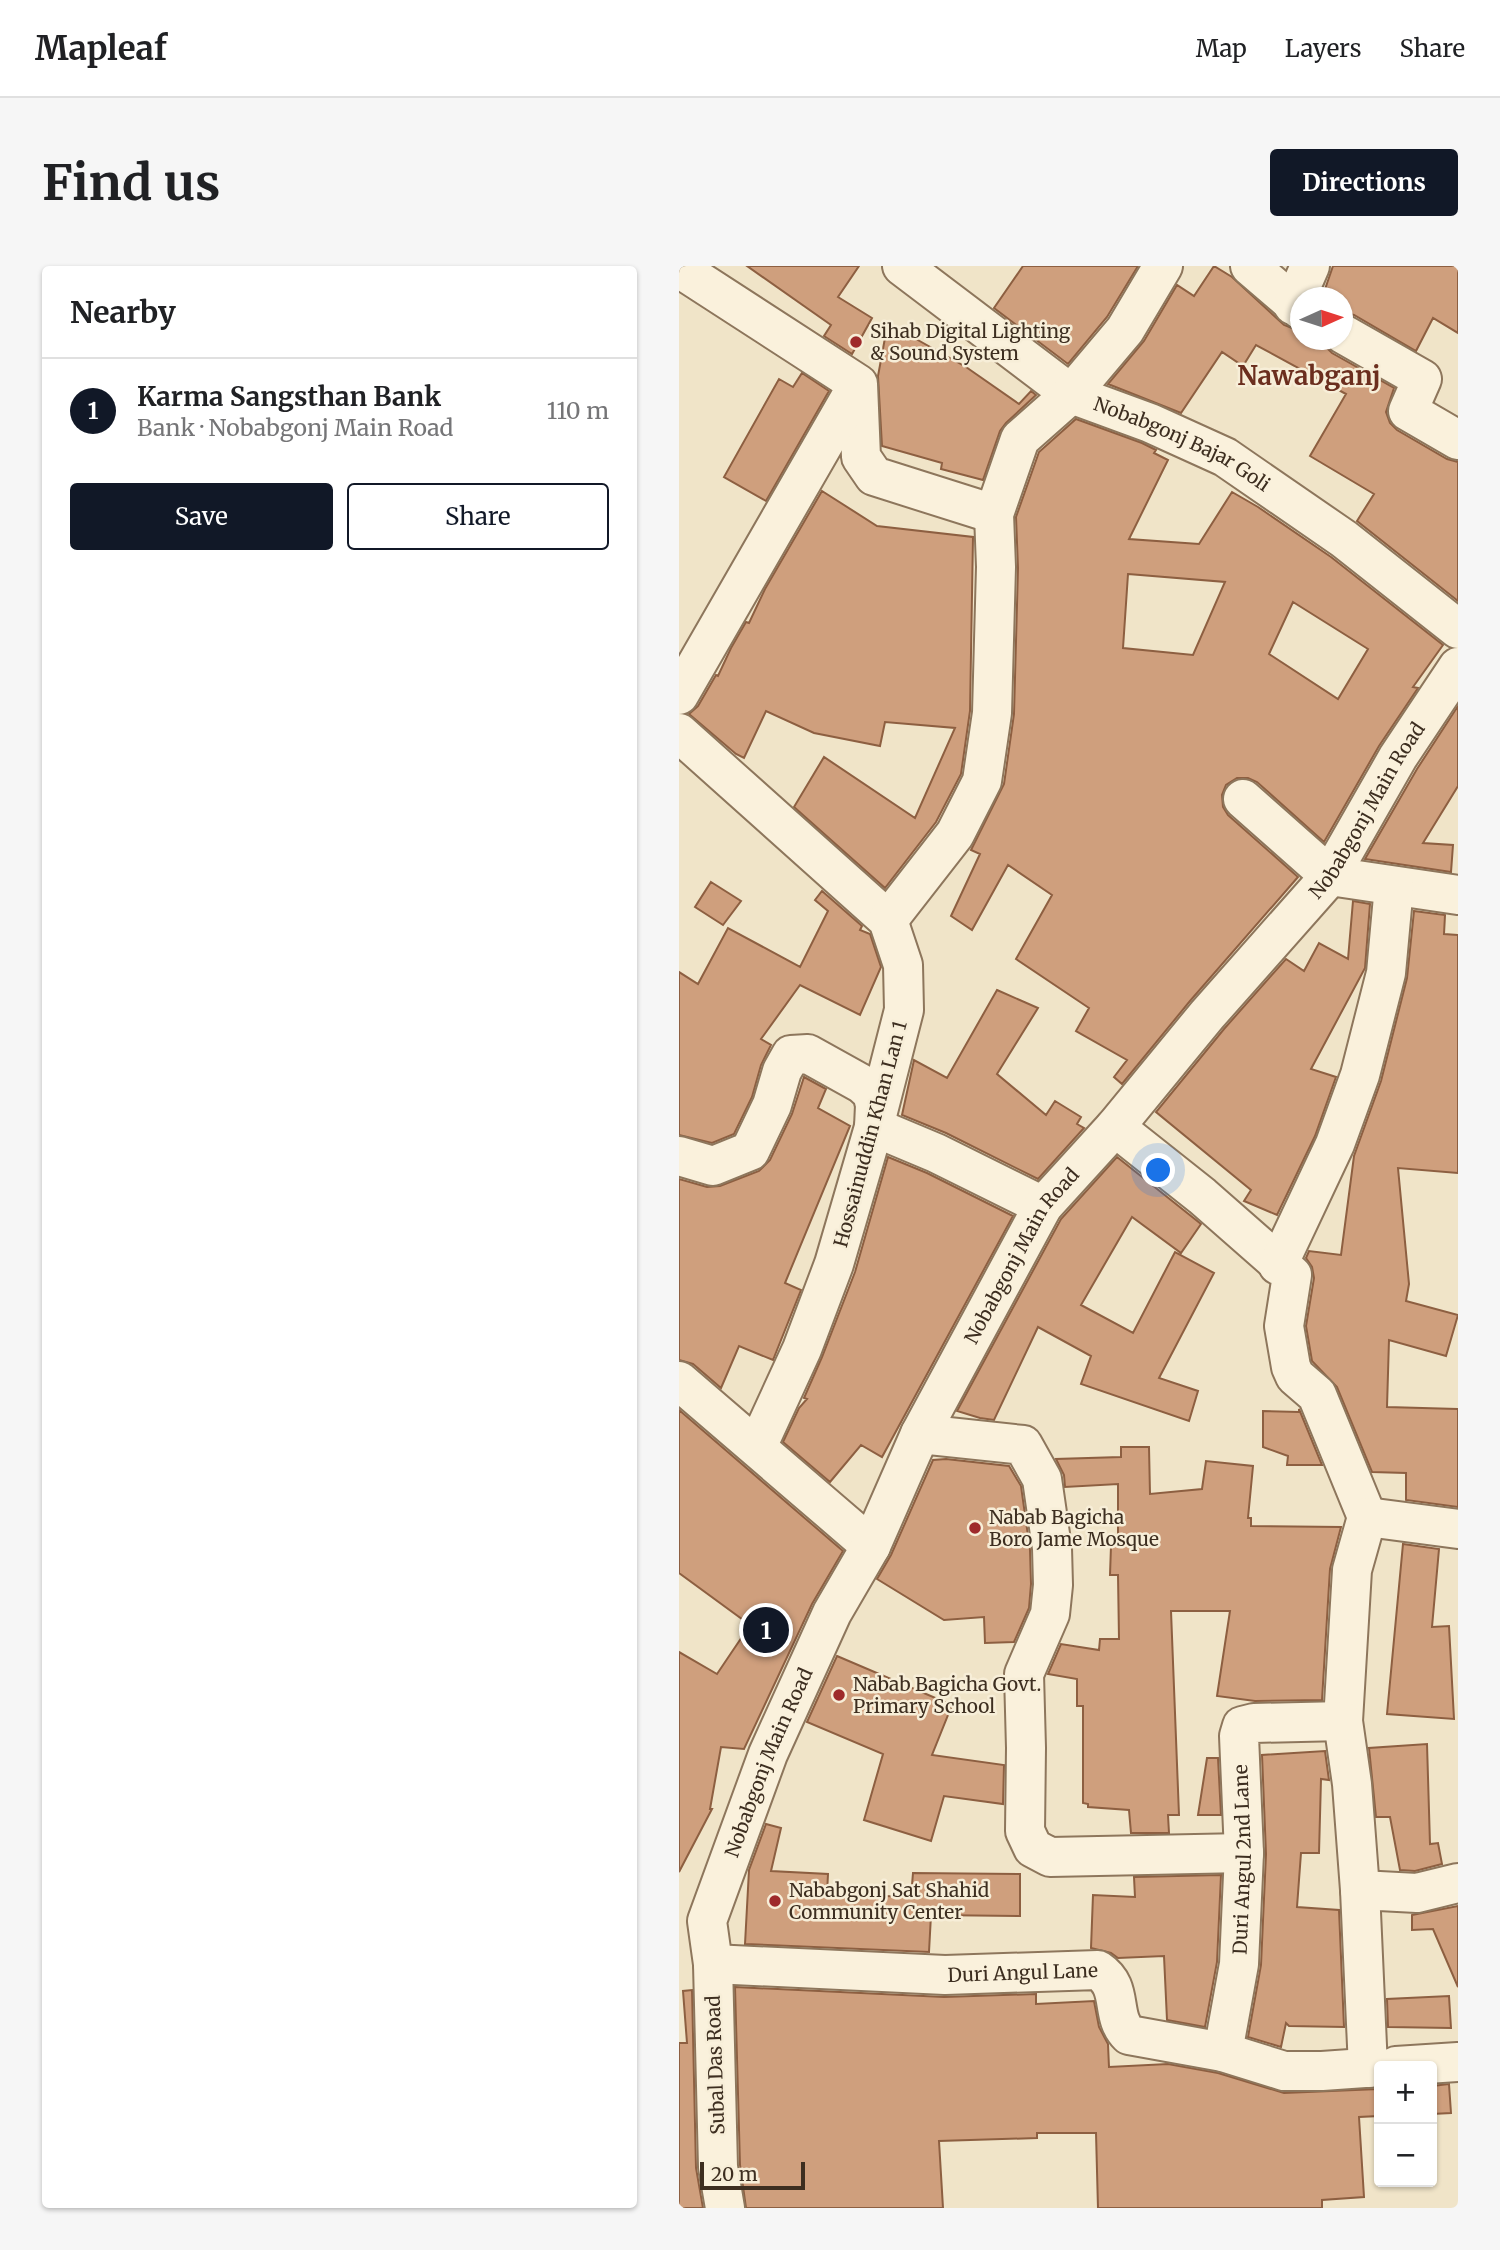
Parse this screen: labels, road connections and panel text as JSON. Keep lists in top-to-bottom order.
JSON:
{
  "streets": {
    "street": [
      "Nobabgonj Bajar Goli",
      "Nobabgonj Main Road",
      "Hossainuddin Khan Lan 1",
      "Duri Angul 2nd Lane",
      "Duri Angul Lane",
      "Subal Das Road"
    ]
  },
  "crossings": [
    ["Nobabgonj Main Road", "Subal Das Road"],
    ["Duri Angul 2nd Lane", "Duri Angul Lane"],
    ["Duri Angul Lane", "Subal Das Road"]
  ],
  "districts": ["Nawabganj"],
  "places": [
    "Sihab Digital Lighting & Sound System",
    "Nabab Bagicha Boro Jame Mosque",
    "Nabab Bagicha Govt. Primary School",
    "Nababgonj Sat Shahid Community Center"
  ],
  "scale_bar": "20 m",
  "north": "right",
  "page": {
    "header": "Mapleaf",
    "nav": ["Map", "Layers", "Share"],
    "buttons": [
      "Directions",
      ["Save", "Share"]
    ],
    "title": "Find us",
    "heading": "Nearby",
    "list": [
      {
        "mark": "1",
        "name": "Karma Sangsthan Bank",
        "note": "Bank · Nobabgonj Main Road",
        "value": "110 m"
      }
    ],
    "pins": "1",
    "map_buttons": ["+", "−"],
    "scale": "20 m"
  }
}
